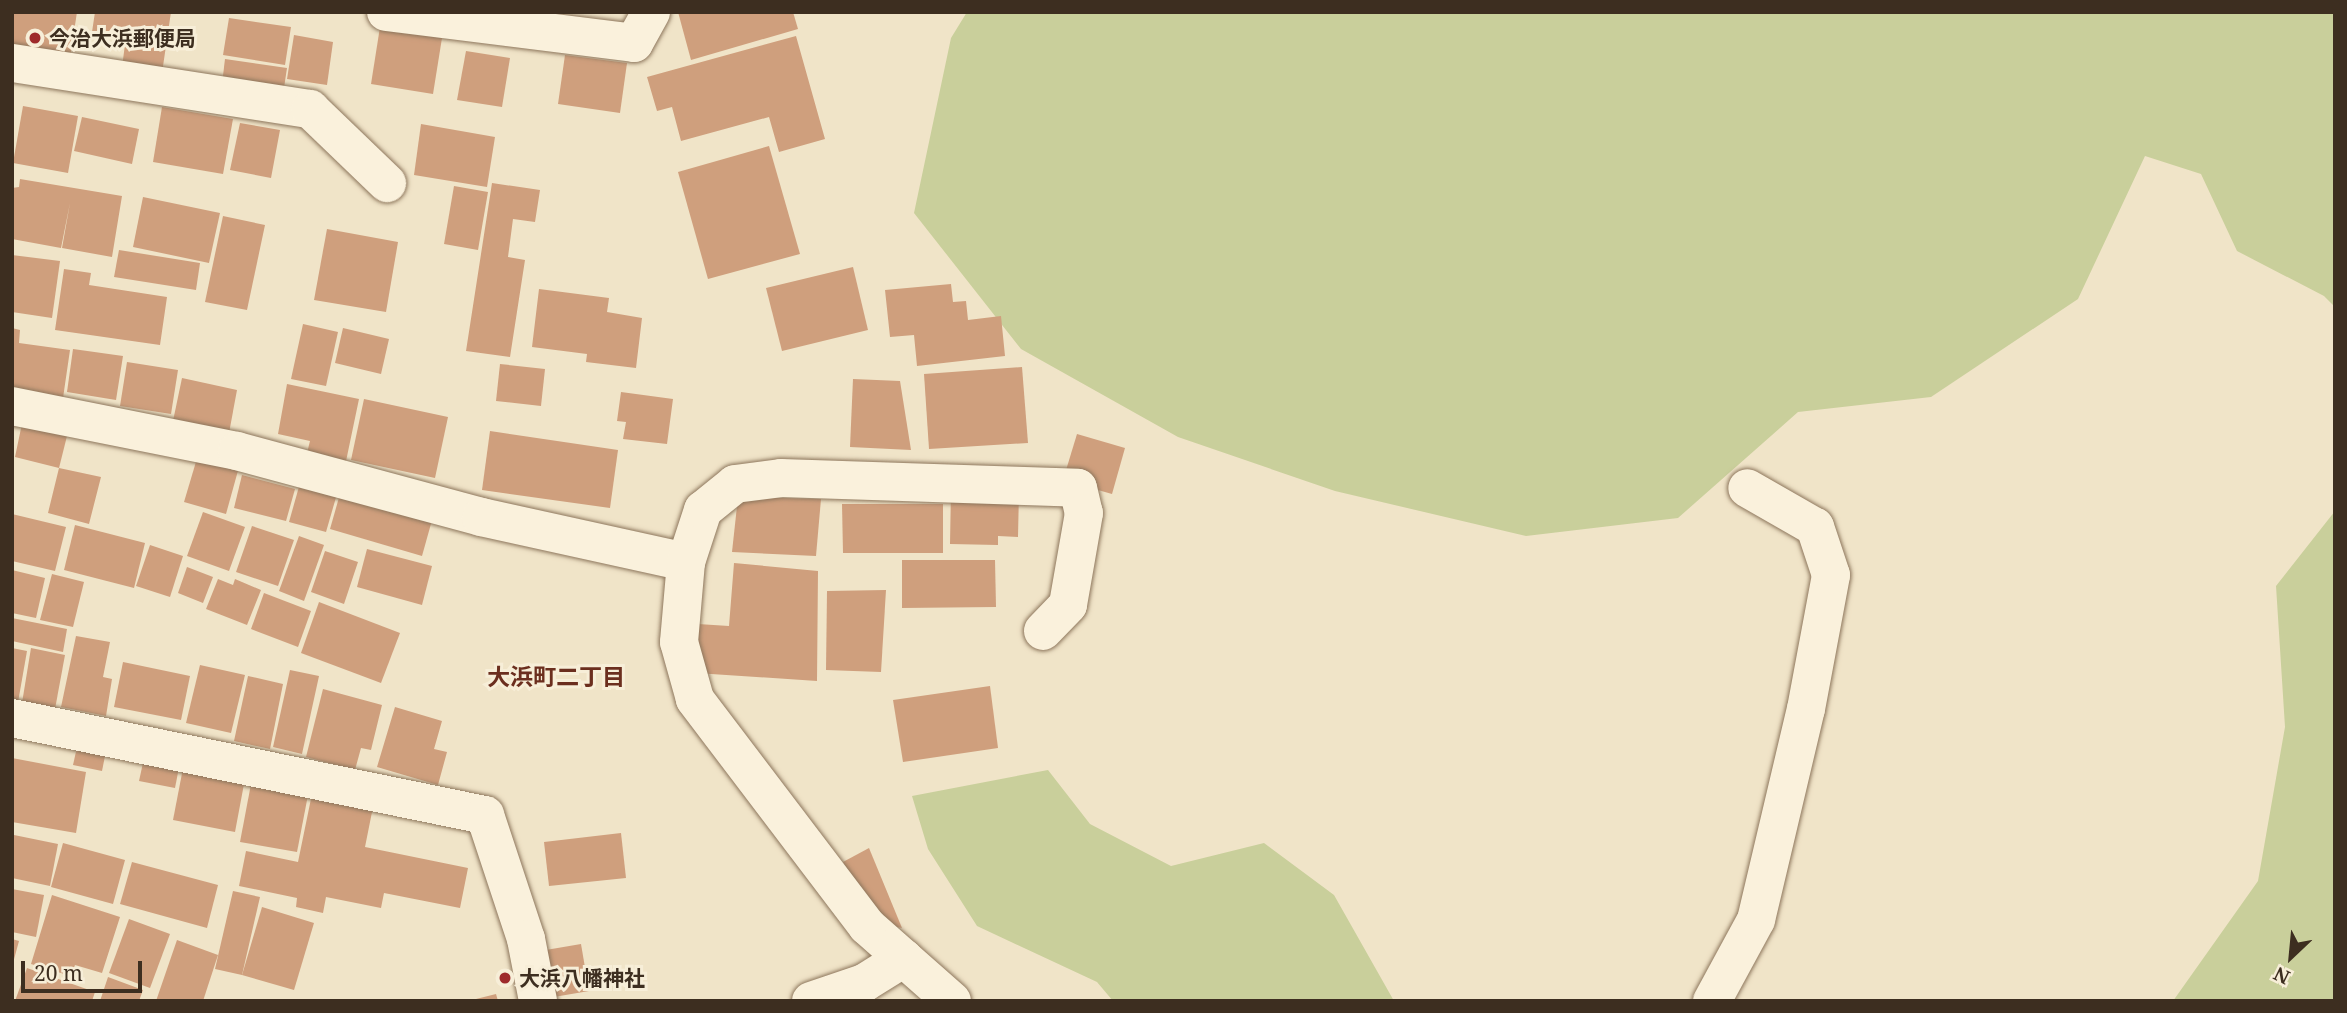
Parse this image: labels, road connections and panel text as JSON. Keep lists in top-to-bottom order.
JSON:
{
  "districts": ["大浜町二丁目"],
  "places": ["今治大浜郵便局", "大浜八幡神社"],
  "scale_bar": "20 m",
  "north": "bottom left"
}
